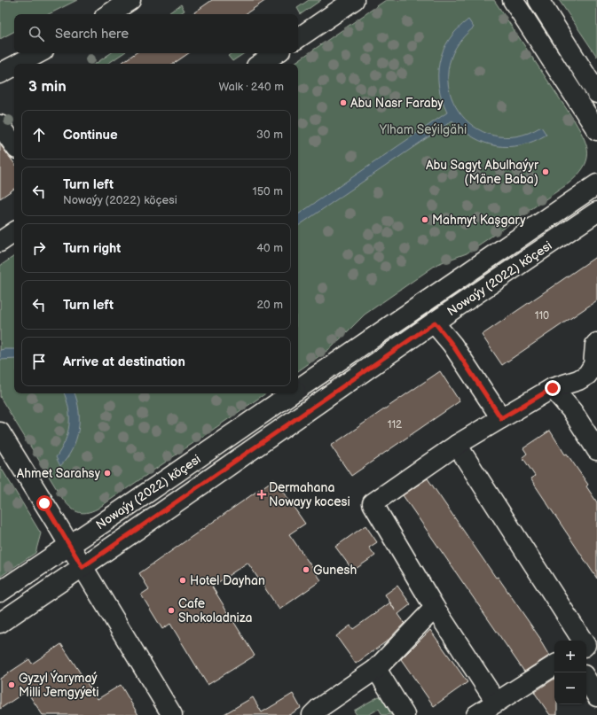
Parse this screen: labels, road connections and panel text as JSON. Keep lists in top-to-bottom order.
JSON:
{
  "streets": {
    "main road": ["Nowaýy (2022) köçesi"]
  },
  "parks": ["Ylham Seýilgähi"],
  "places": {
    "other": [
      "Abu Nasr Faraby",
      "Abu Sagyt Abulhaýyr (Mäne Baba)",
      "Mahmyt Kaşgary",
      "Ahmet Sarahsy",
      "Gunesh",
      "Hotel Dayhan",
      "Cafe Shokoladniza",
      "Gyzyl Ýarymaý Milli Jemgyýeti"
    ],
    "health": ["Dermahana Nowayy kocesi"]
  },
  "house_numbers": ["110", "112"],
  "page": {
    "search": "Search here",
    "heading": ["3 min", "Walk · 240 m"],
    "list": [
      ["Continue", "30 m"],
      ["Turn left", "Nowaýy (2022) köçesi", "150 m"],
      ["Turn right", "40 m"],
      ["Turn left", "20 m"],
      "Arrive at destination"
    ],
    "map_buttons": ["+", "−"]
  }
}
